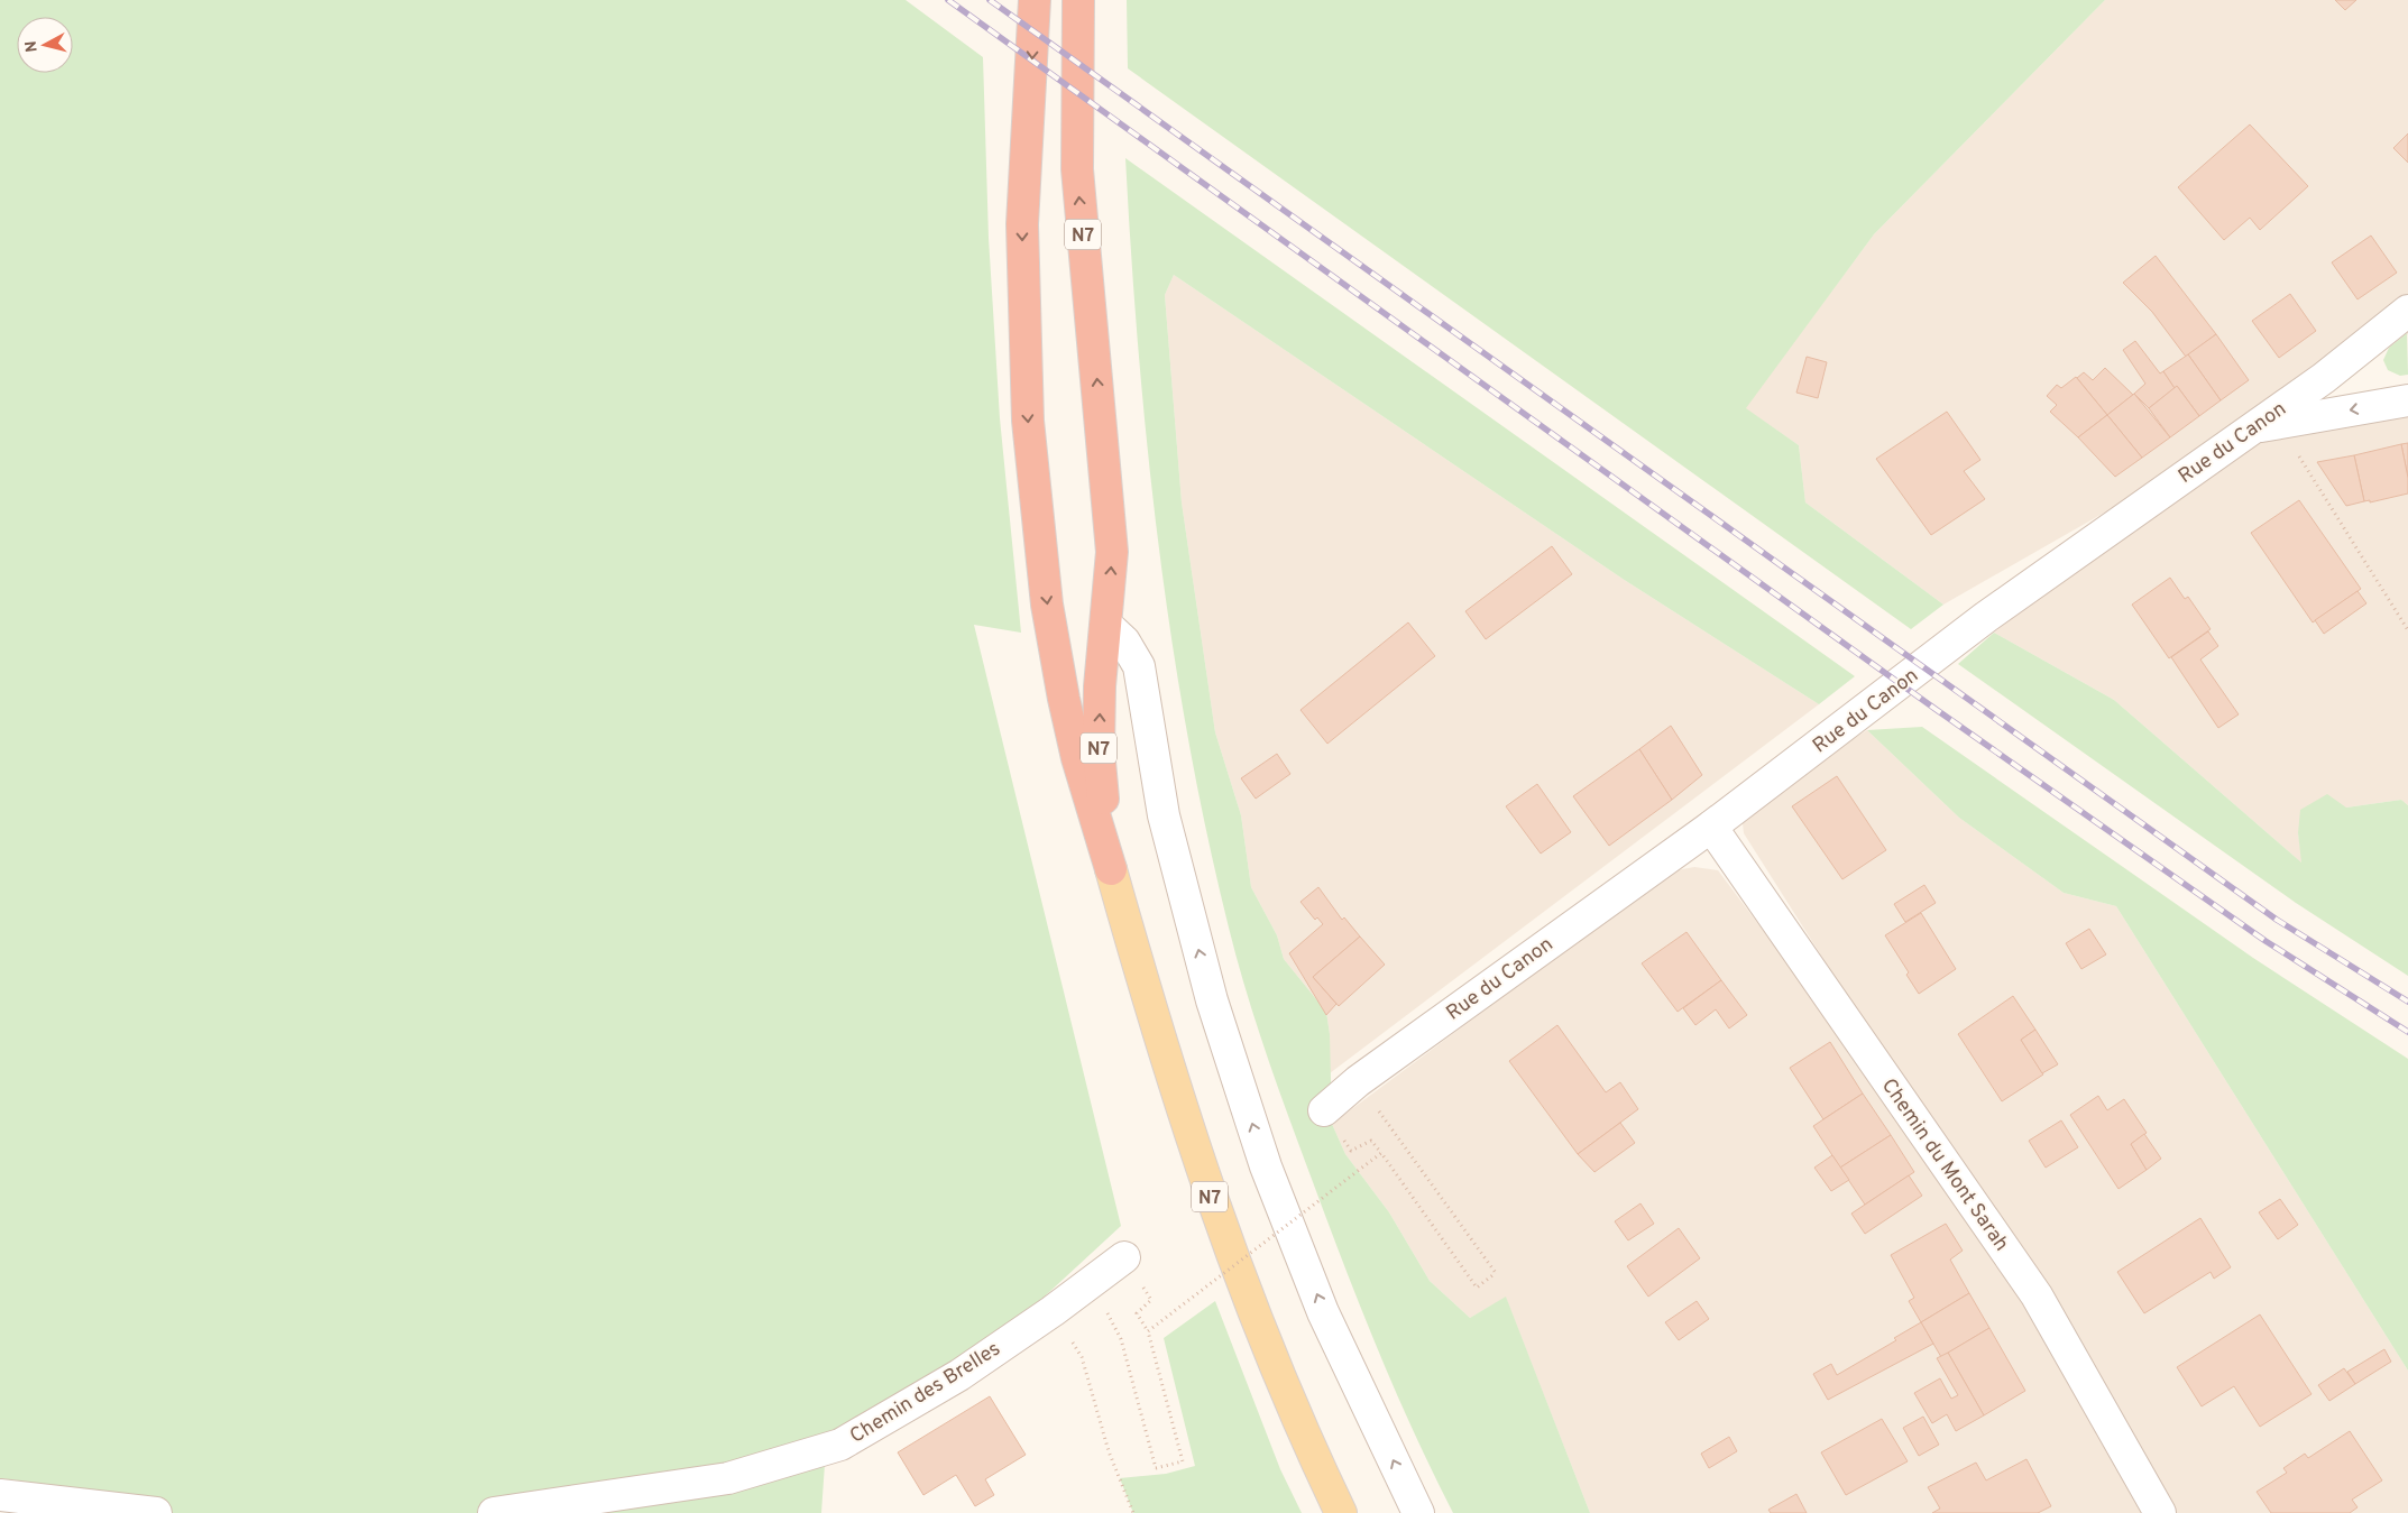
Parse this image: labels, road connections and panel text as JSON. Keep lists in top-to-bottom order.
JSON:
{
  "streets": {
    "highway": ["N7"],
    "street": ["Rue du Canon", "Chemin du Mont Sarah", "Chemin des Brelles"]
  },
  "crossings": [
    ["Rue du Canon", "Chemin du Mont Sarah"]
  ],
  "north": "left"
}
